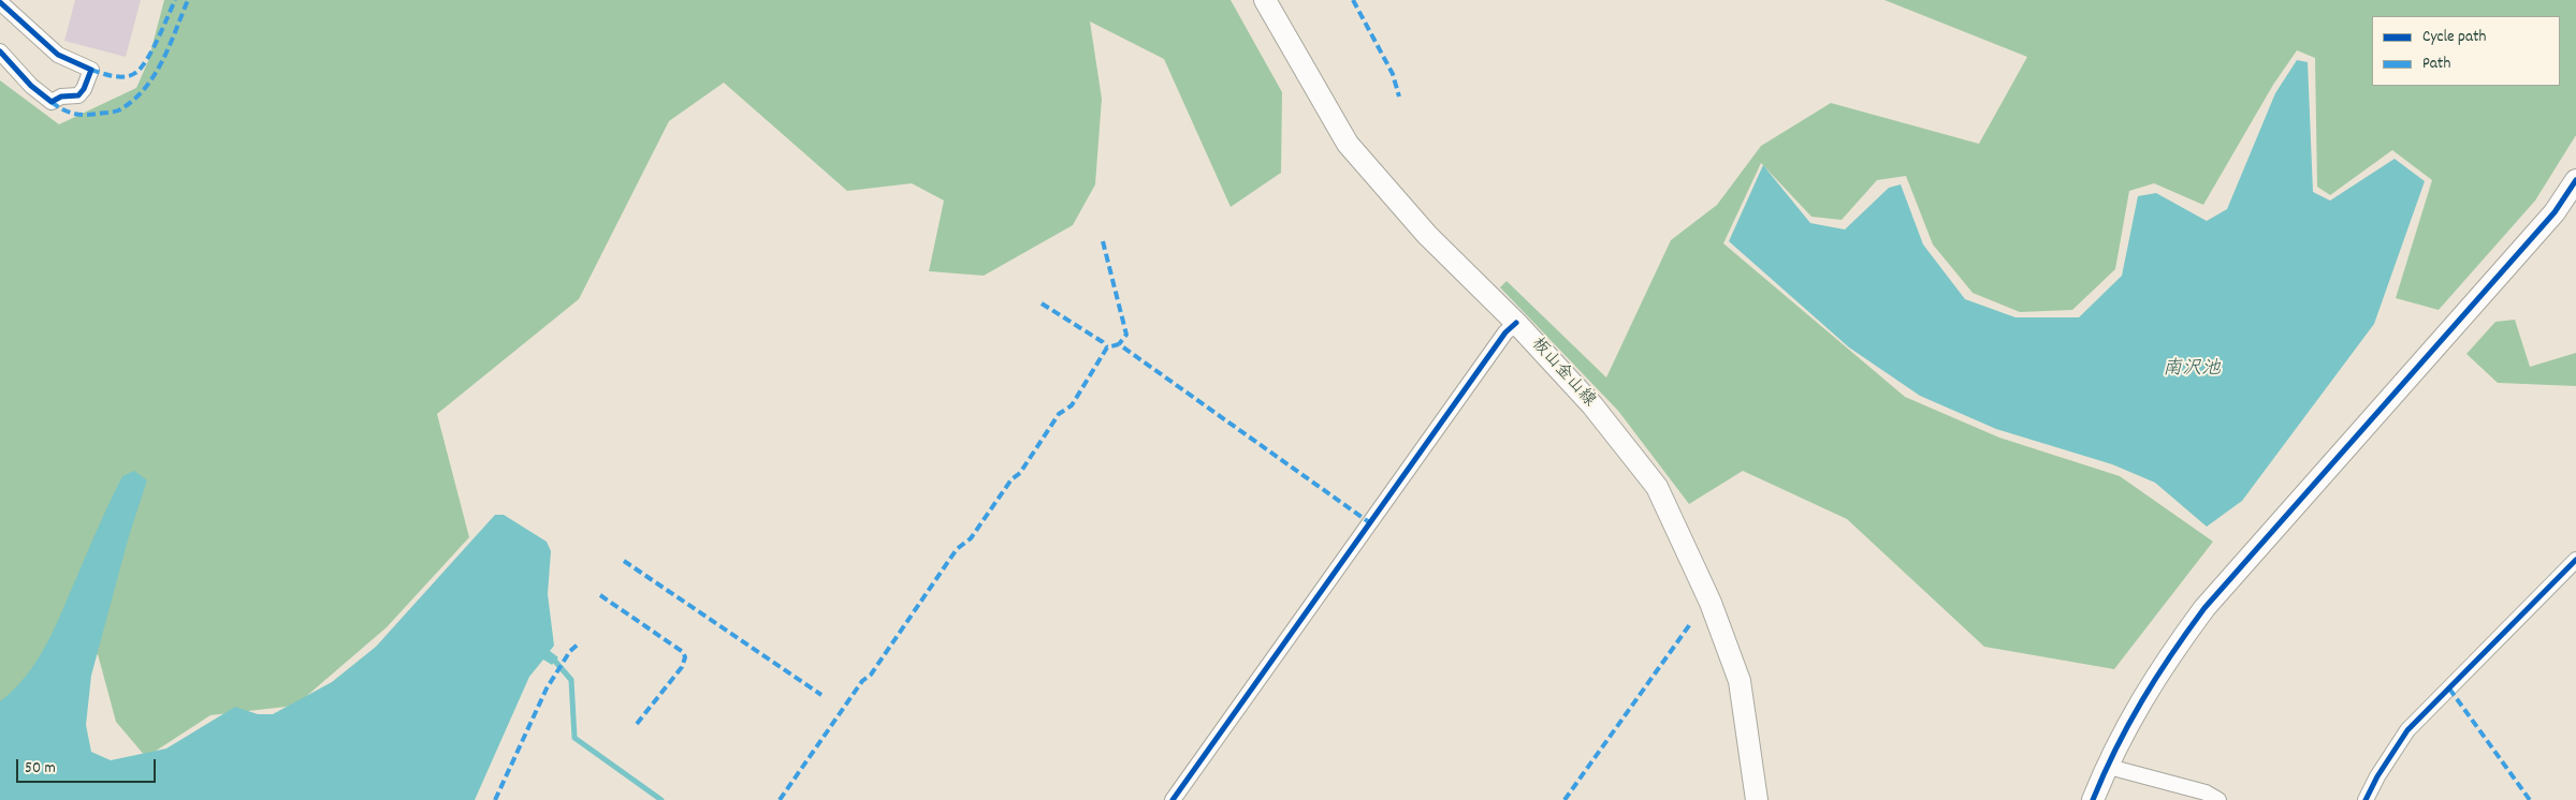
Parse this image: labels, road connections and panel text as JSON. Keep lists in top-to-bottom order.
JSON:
{
  "streets": {
    "main road": ["板山金山線"]
  },
  "water": ["南沢池"],
  "legend": ["Cycle path", "Path"],
  "scale_bar": "50 m"
}
